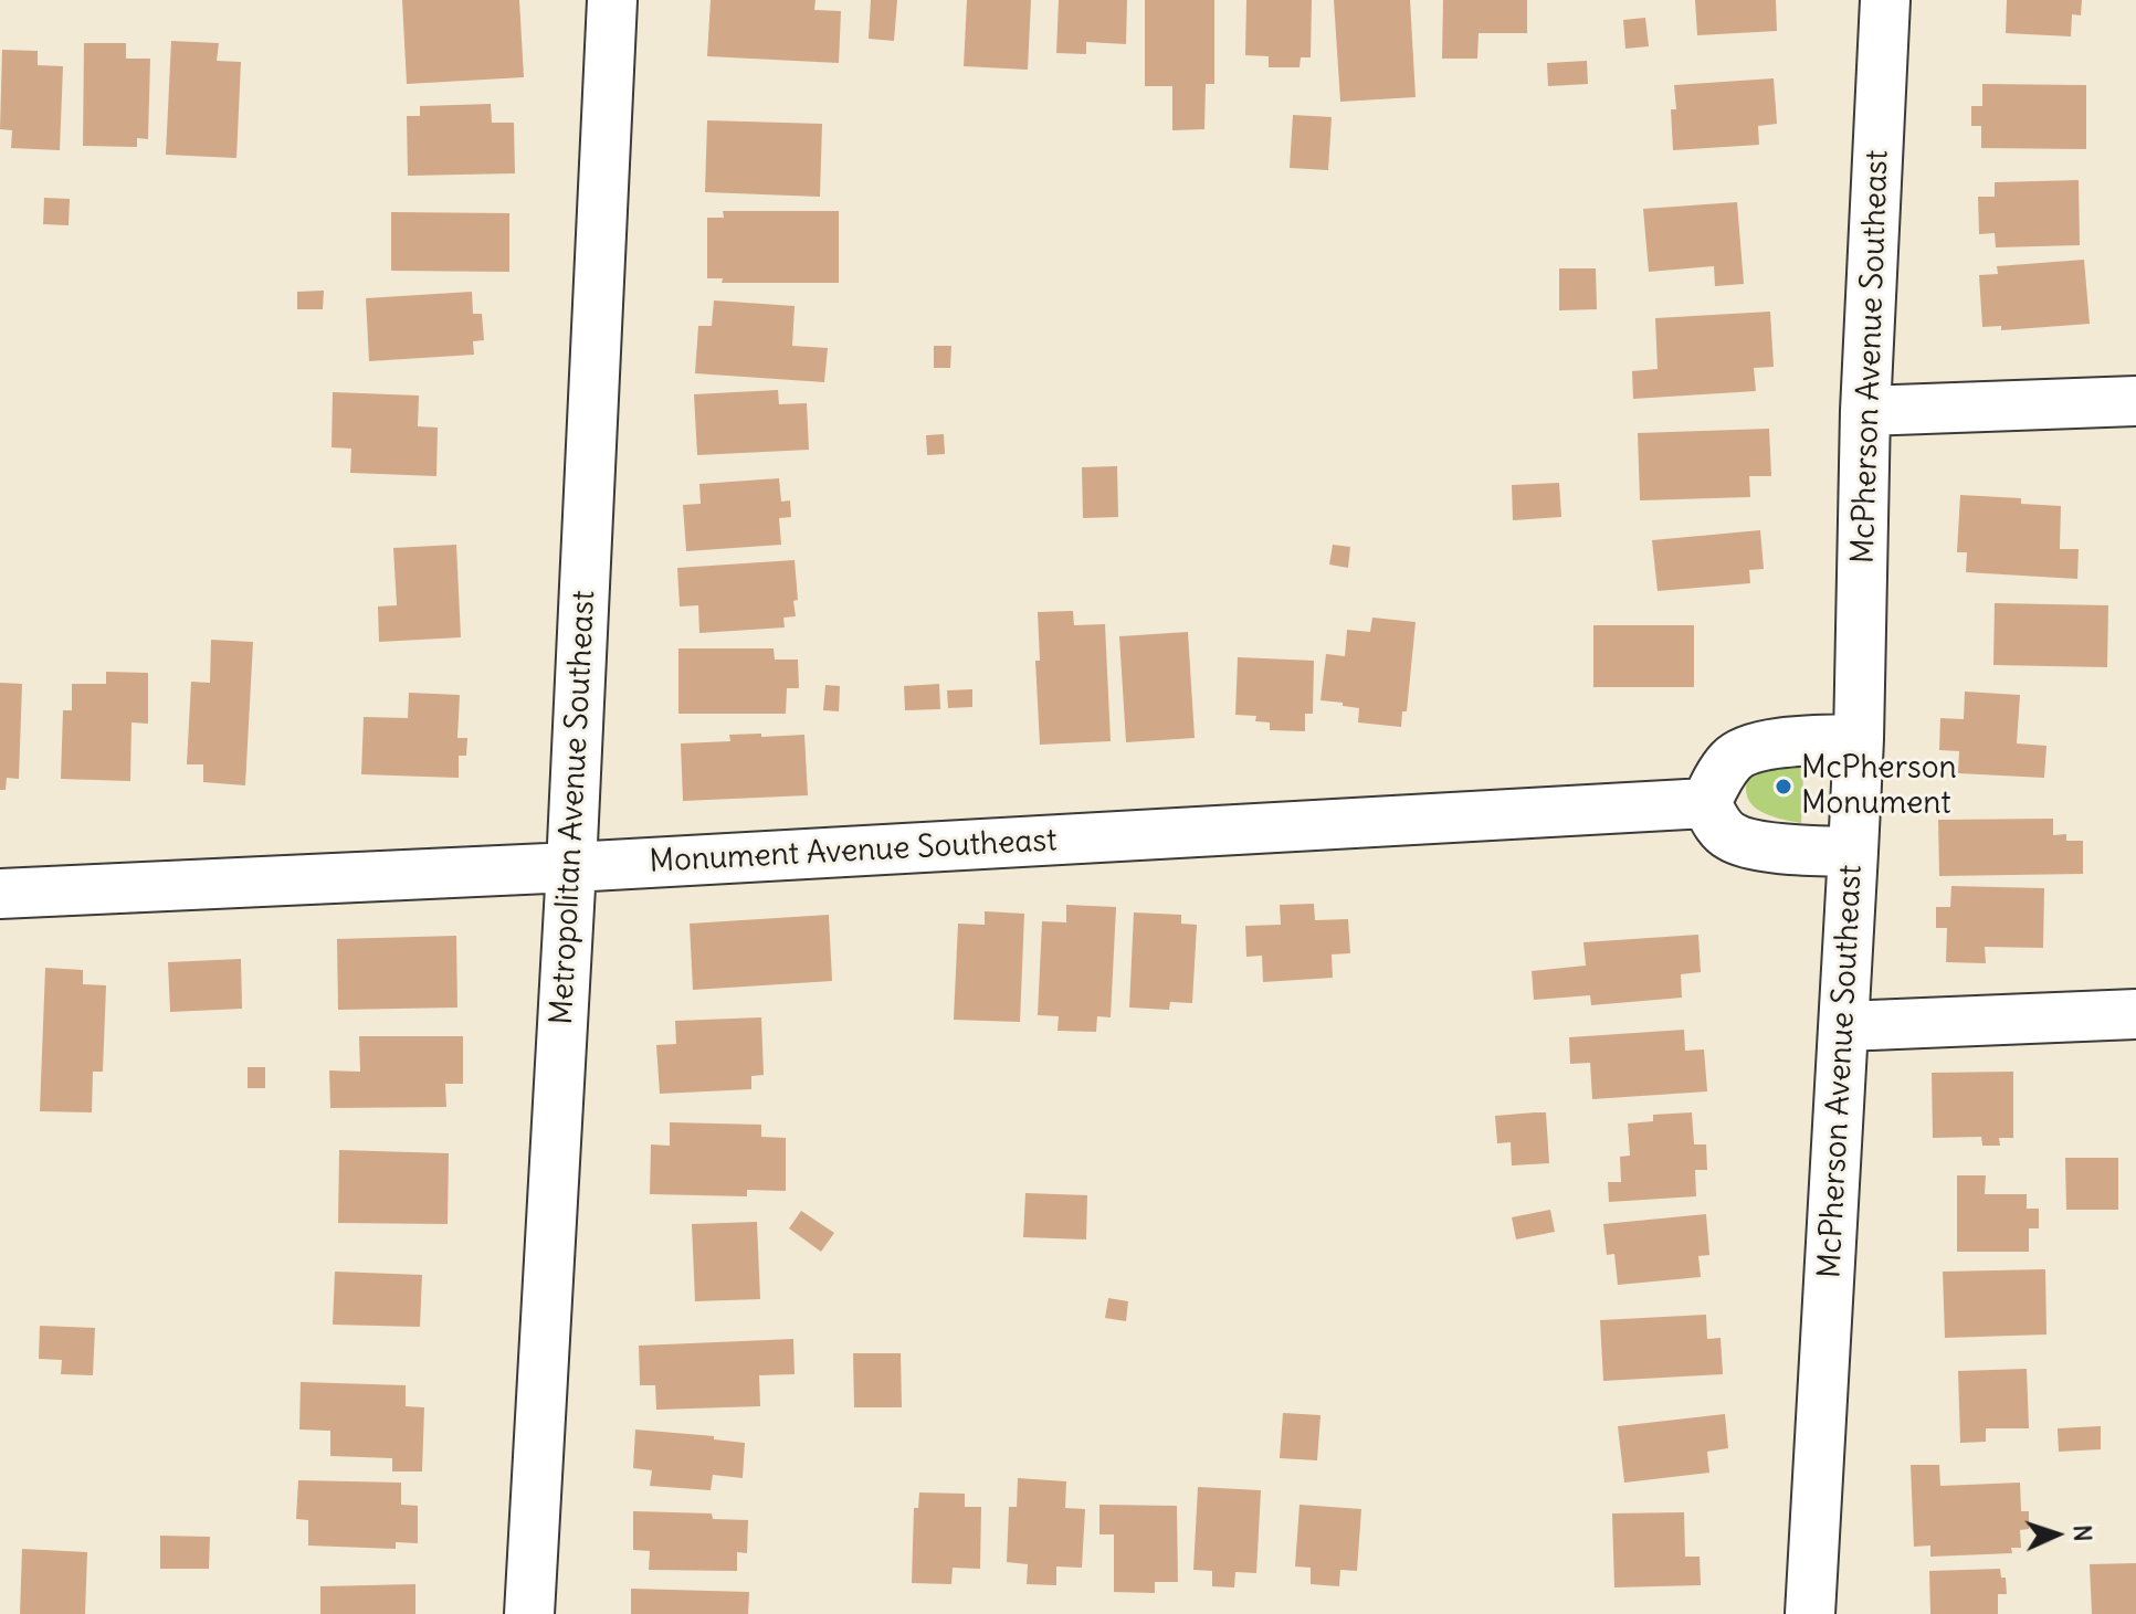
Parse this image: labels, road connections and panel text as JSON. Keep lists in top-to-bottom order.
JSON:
{
  "streets": {
    "street": ["McPherson Avenue Southeast", "Metropolitan Avenue Southeast", "Monument Avenue Southeast"]
  },
  "crossings": [
    ["Metropolitan Avenue Southeast", "Monument Avenue Southeast"]
  ],
  "places": ["McPherson Monument"],
  "north": "right"
}
